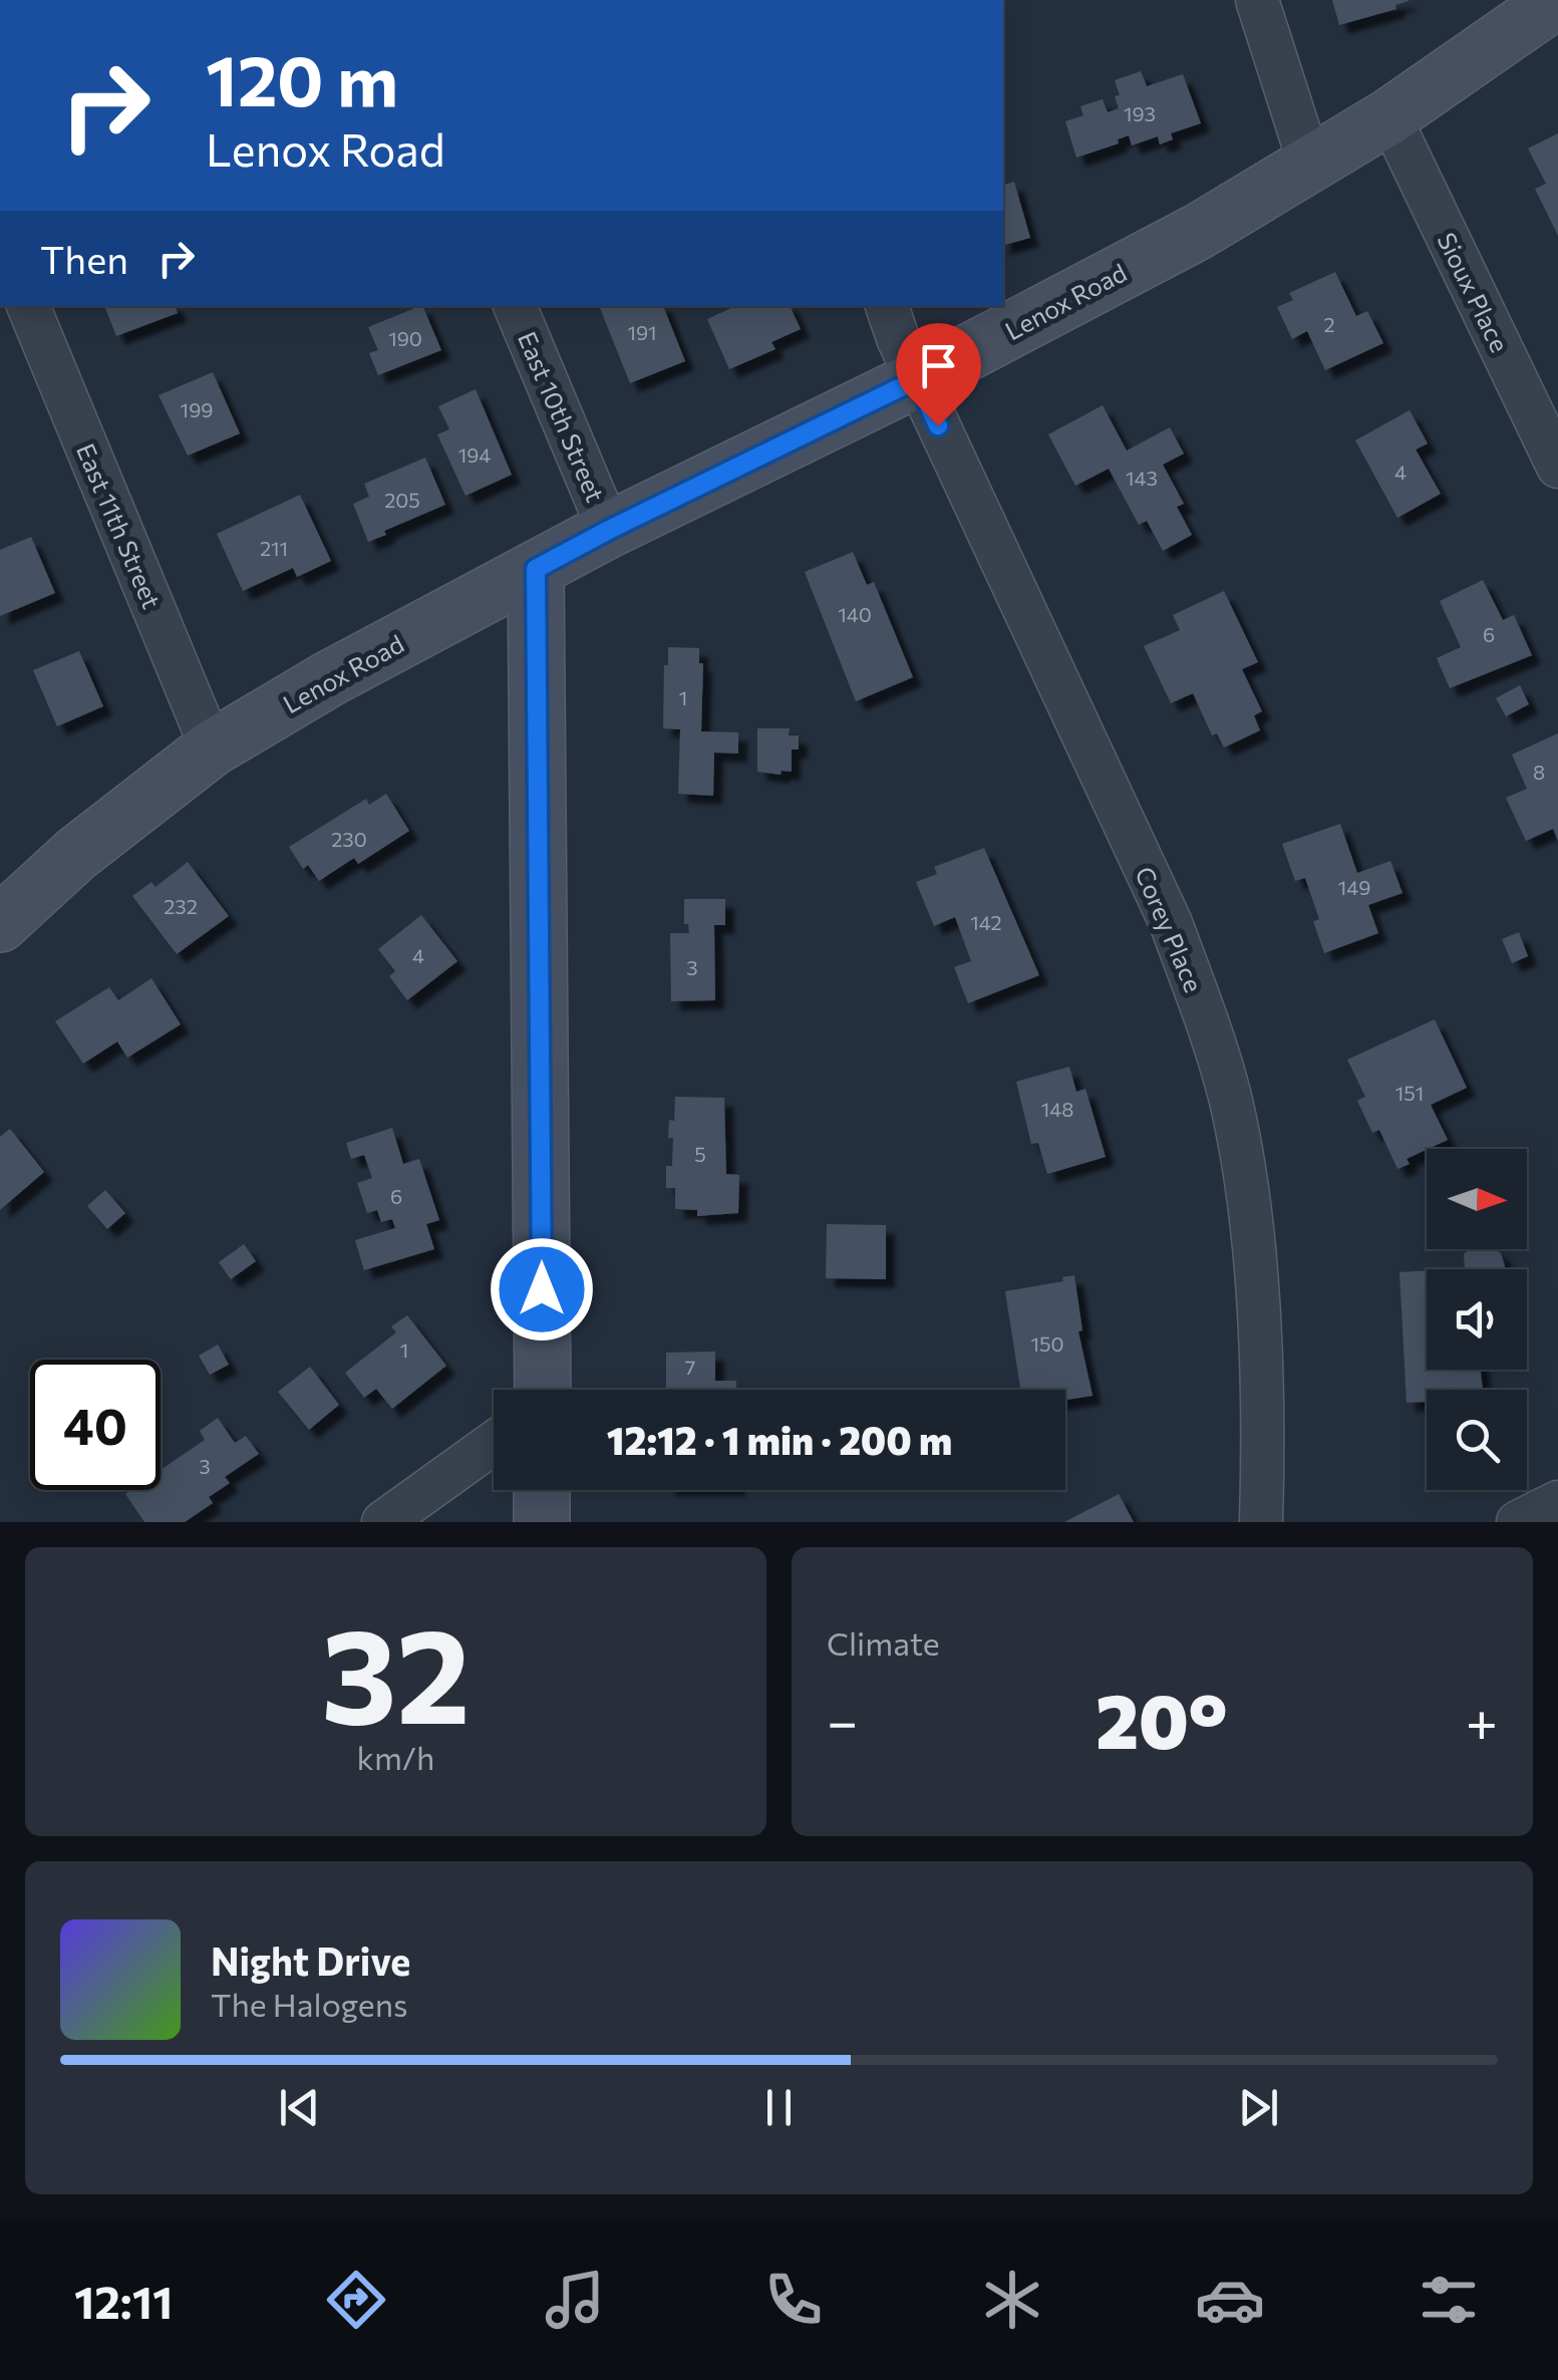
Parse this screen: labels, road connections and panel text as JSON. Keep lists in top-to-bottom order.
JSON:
{
  "streets": {
    "street": [
      "Sioux Place",
      "Lenox Road",
      "East 10th Street",
      "East 11th Street",
      "Corey Place"
    ]
  },
  "crossings": [
    ["Sioux Place", "Lenox Road"],
    ["Lenox Road", "East 10th Street"],
    ["Lenox Road", "East 11th Street"],
    ["Lenox Road", "Corey Place"]
  ],
  "house_numbers": [
    "193",
    "2",
    "191",
    "190",
    "199",
    "194",
    "4",
    "143",
    "205",
    "211",
    "140",
    "6",
    "1",
    "8",
    "230",
    "149",
    "232",
    "142",
    "4",
    "3",
    "151",
    "148",
    "5",
    "6",
    "150",
    "1",
    "7",
    "3"
  ],
  "north": "right",
  "page": {
    "turn": ["120 m", "Lenox Road"],
    "then": "Then",
    "limit": "40",
    "trip": "12:12 · 1 min · 200 m",
    "tile": [
      ["32", "km/h"],
      "Climate"
    ],
    "heat": ["−", "20°", "+"],
    "song": ["Night Drive", "The Halogens"],
    "tabs": "12:11"
  }
}
